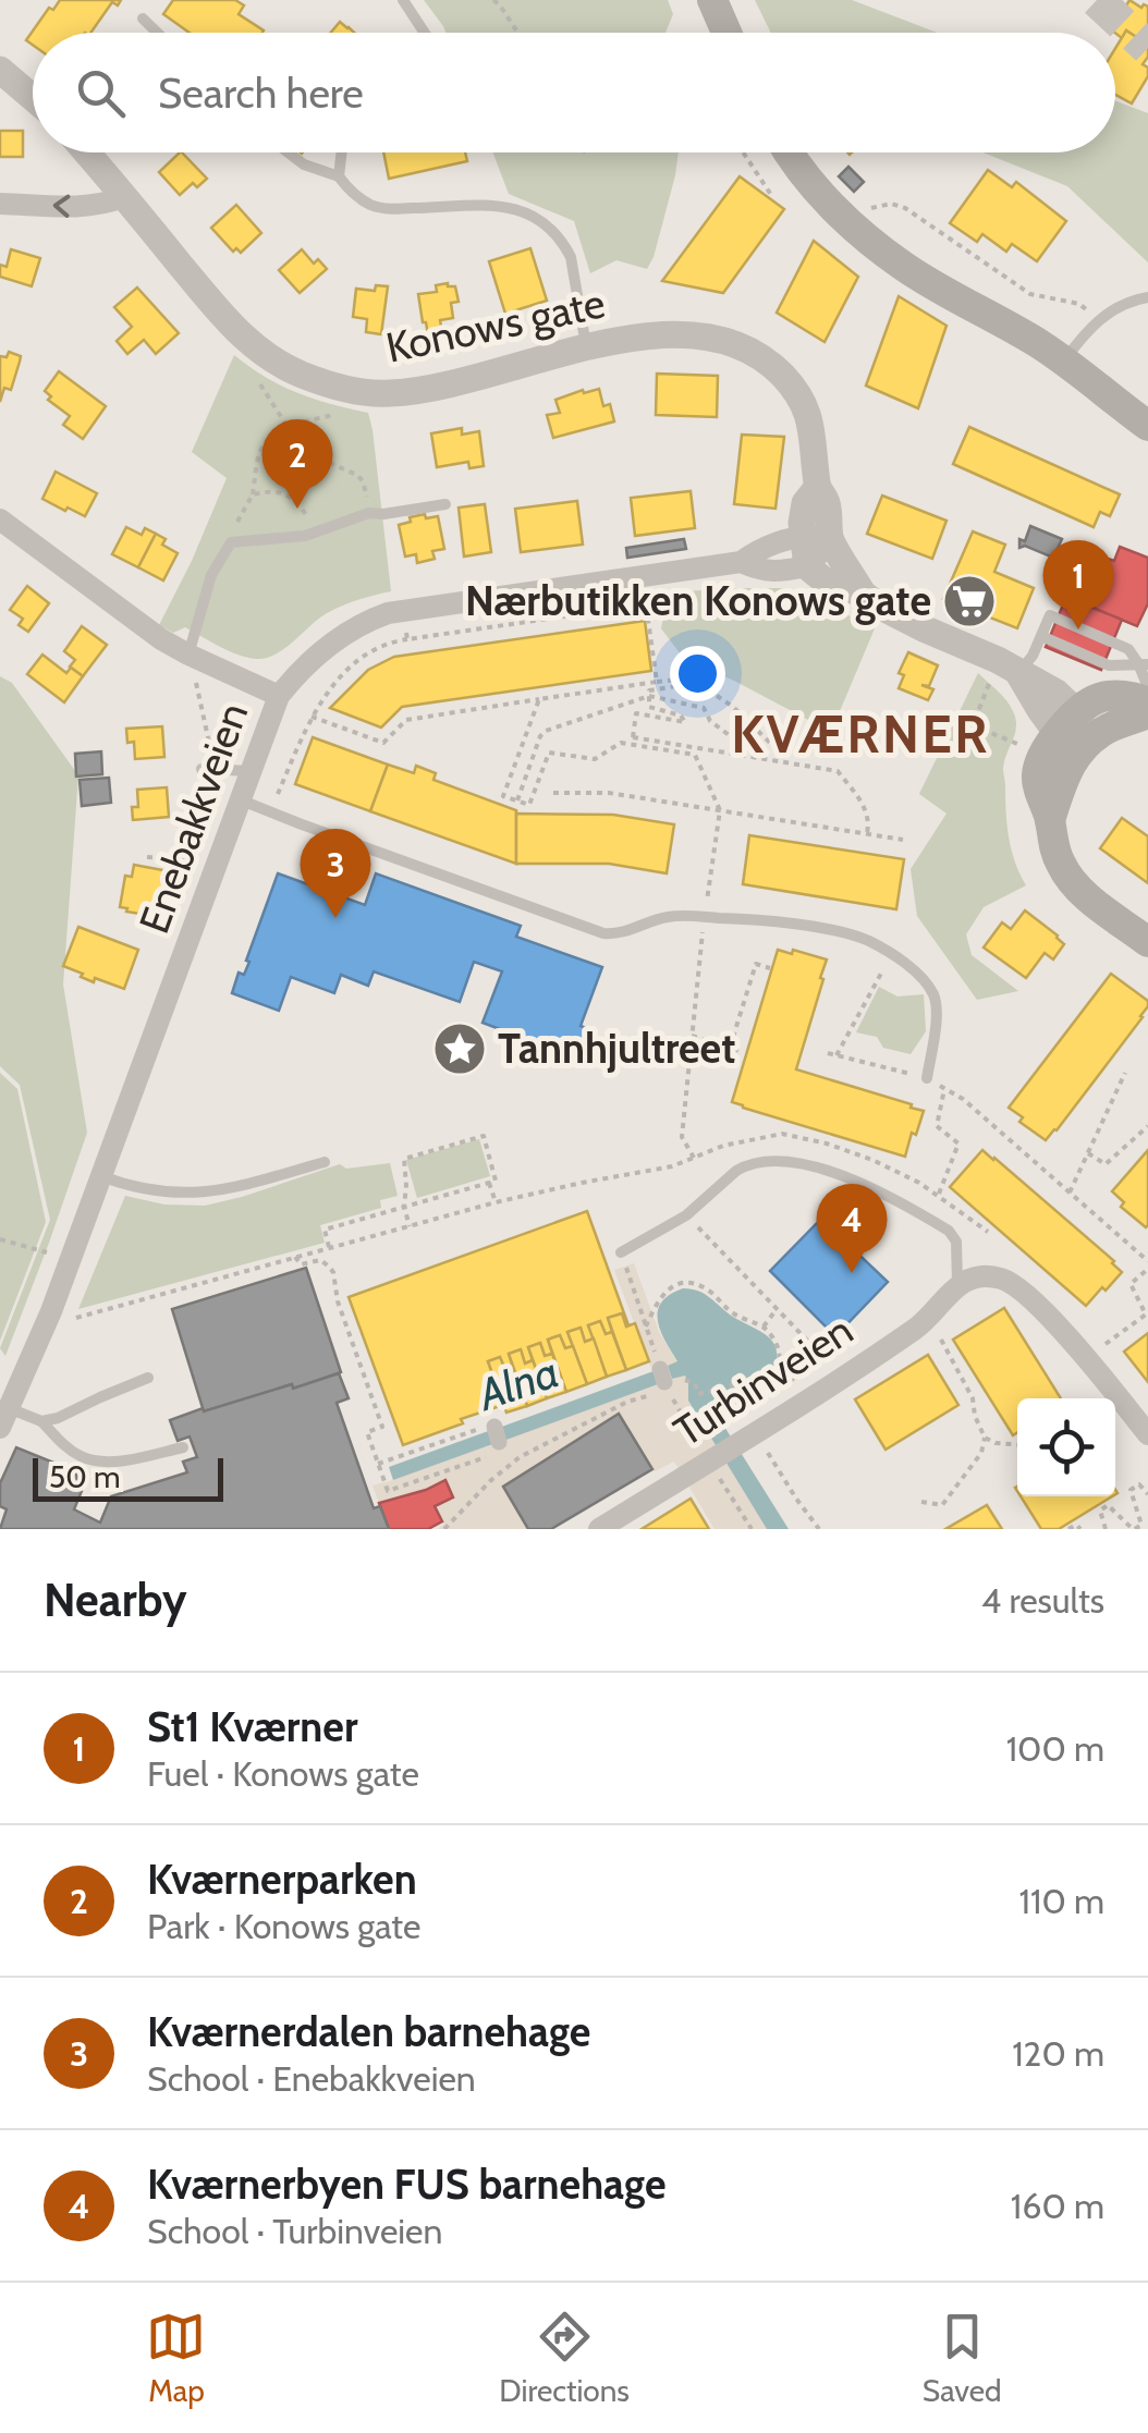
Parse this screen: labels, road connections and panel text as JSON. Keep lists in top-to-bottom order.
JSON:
{
  "streets": {
    "street": ["Konows gate", "Enebakkveien", "Turbinveien"]
  },
  "crossings": [
    ["Konows gate", "Enebakkveien"]
  ],
  "districts": ["KVÆRNER"],
  "water": ["Alna"],
  "places": {
    "supermarket": ["Nærbutikken Konows gate"],
    "place": ["Tannhjultreet"]
  },
  "scale_bar": "50 m",
  "page": {
    "search": "Search here",
    "pins": [
      "2",
      "1",
      "3",
      "4"
    ],
    "scale": "50 m",
    "heading": ["Nearby", "4 results"],
    "list": [
      {
        "mark": "1",
        "name": "St1 Kværner",
        "note": "Fuel · Konows gate",
        "value": "100 m"
      },
      {
        "mark": "2",
        "name": "Kværnerparken",
        "note": "Park · Konows gate",
        "value": "110 m"
      },
      {
        "mark": "3",
        "name": "Kværnerdalen barnehage",
        "note": "School · Enebakkveien",
        "value": "120 m"
      },
      {
        "mark": "4",
        "name": "Kværnerbyen FUS barnehage",
        "note": "School · Turbinveien",
        "value": "160 m"
      }
    ],
    "nav": ["Map", "Directions", "Saved"]
  }
}
